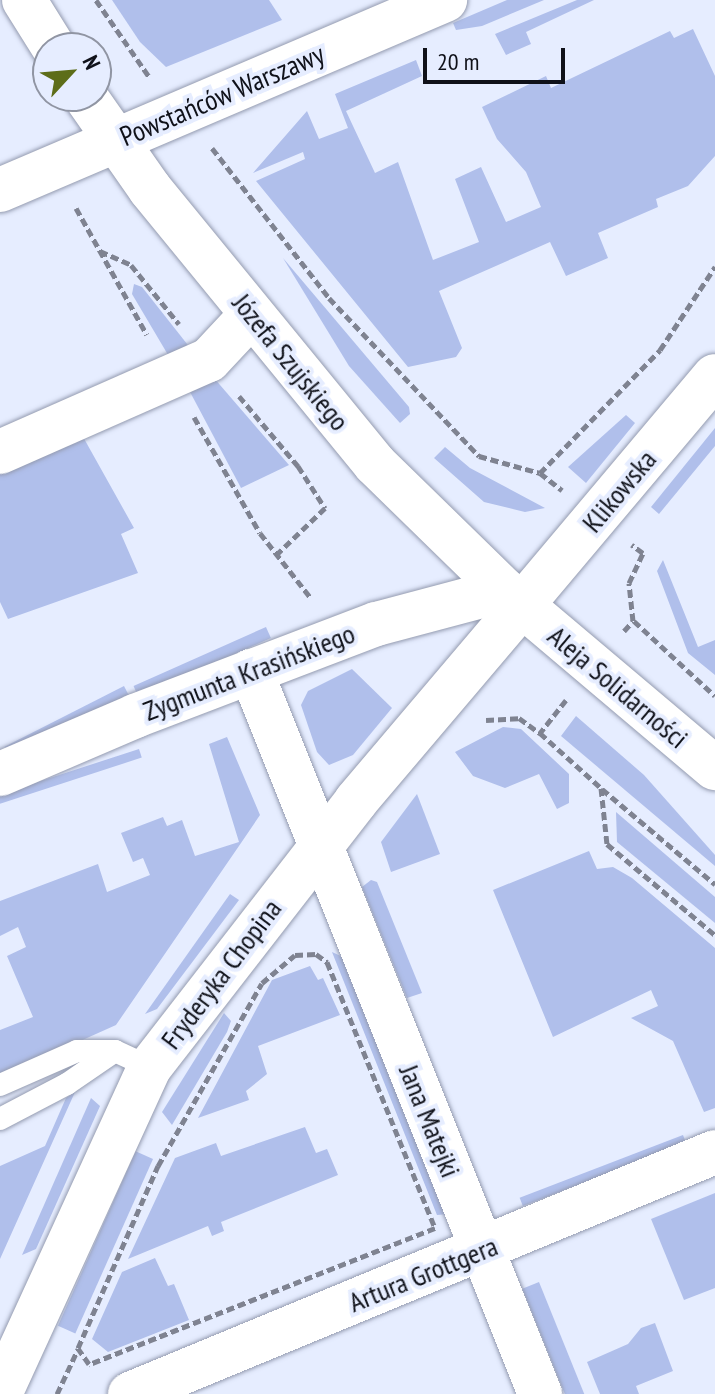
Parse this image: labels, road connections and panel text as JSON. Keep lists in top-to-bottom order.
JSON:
{
  "streets": {
    "street": [
      "Powstańców Warszawy",
      "Józefa Szujskiego",
      "Klikowska",
      "Zygmunta Krasińskiego",
      "Aleja Solidarności",
      "Fryderyka Chopina",
      "Jana Matejki",
      "Artura Grottgera"
    ]
  },
  "crossings": [
    ["Powstańców Warszawy", "Józefa Szujskiego"],
    ["Józefa Szujskiego", "Klikowska"],
    ["Józefa Szujskiego", "Zygmunta Krasińskiego"],
    ["Józefa Szujskiego", "Aleja Solidarności"],
    ["Józefa Szujskiego", "Fryderyka Chopina"],
    ["Klikowska", "Zygmunta Krasińskiego"],
    ["Klikowska", "Aleja Solidarności"],
    ["Klikowska", "Fryderyka Chopina"],
    ["Zygmunta Krasińskiego", "Aleja Solidarności"],
    ["Zygmunta Krasińskiego", "Fryderyka Chopina"],
    ["Zygmunta Krasińskiego", "Jana Matejki"],
    ["Aleja Solidarności", "Fryderyka Chopina"],
    ["Fryderyka Chopina", "Jana Matejki"],
    ["Jana Matejki", "Artura Grottgera"]
  ],
  "scale_bar": "20 m",
  "north": "top right"
}
